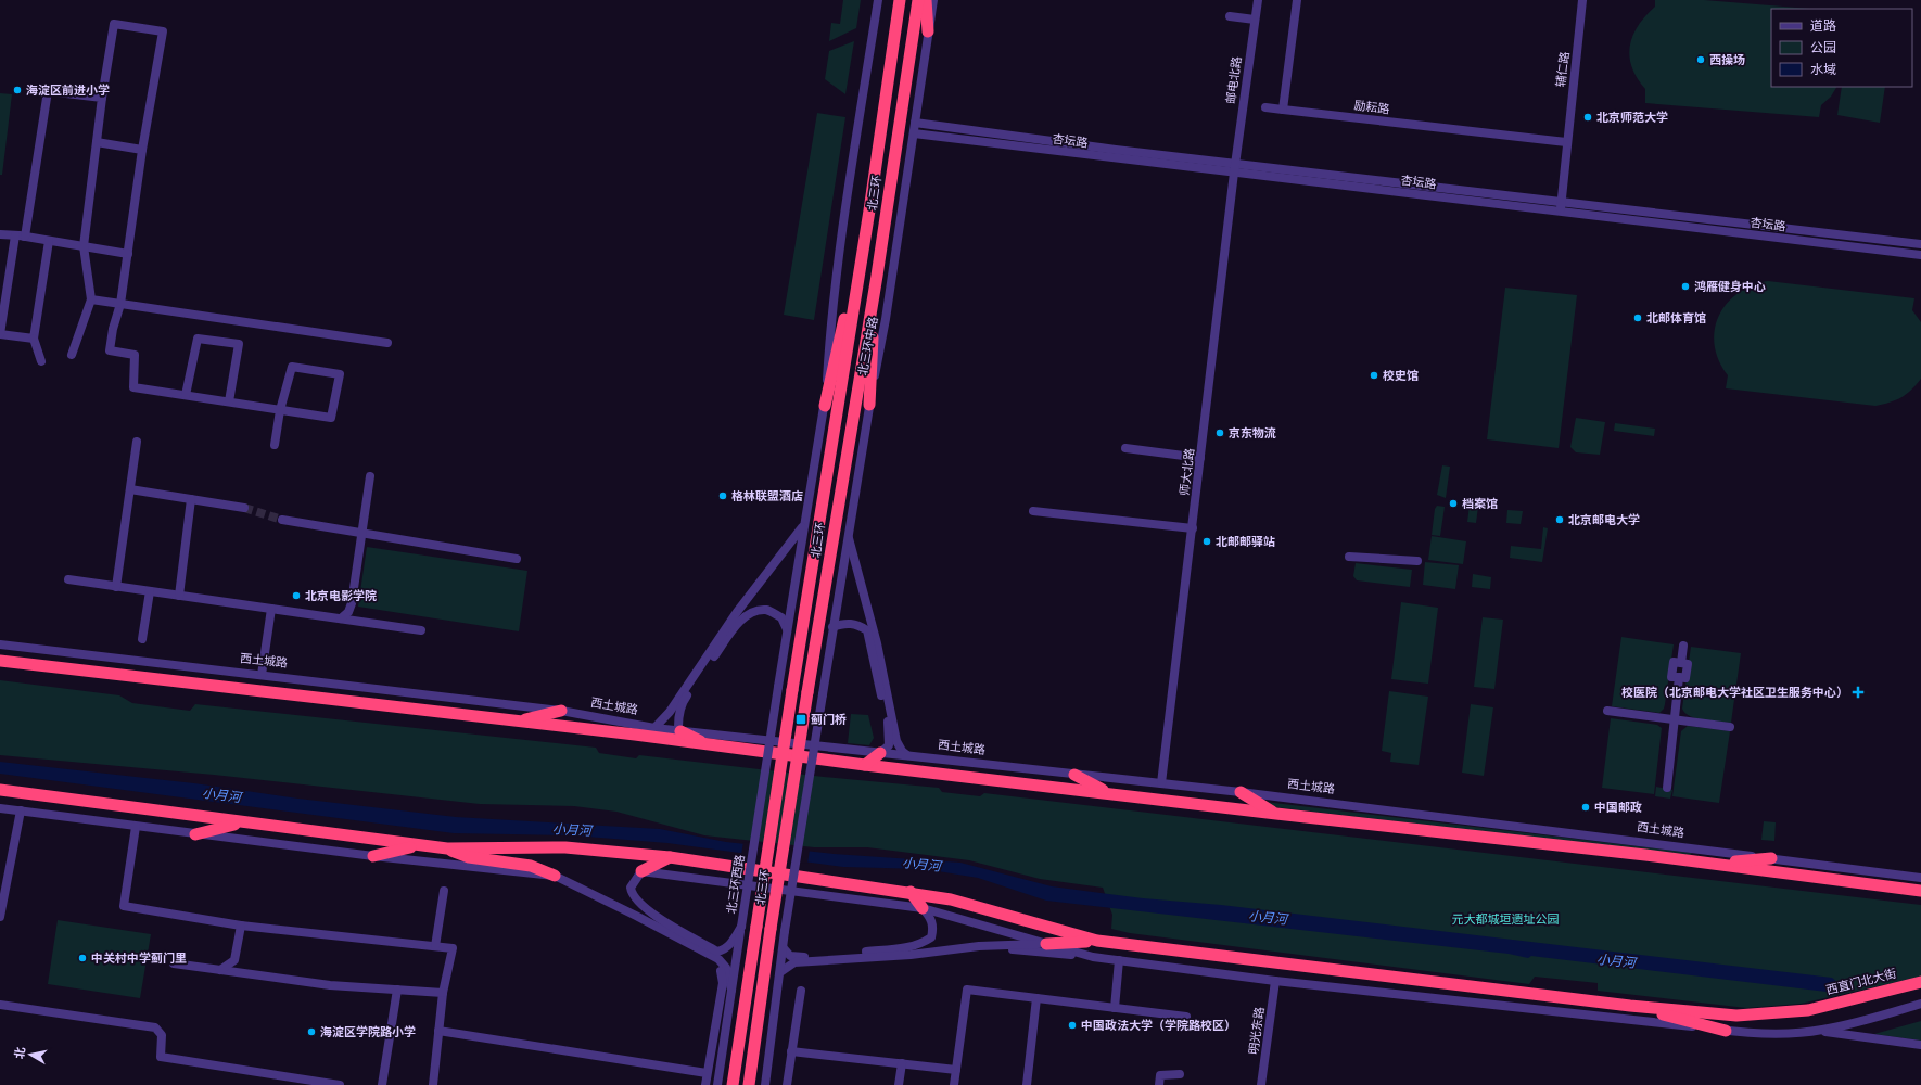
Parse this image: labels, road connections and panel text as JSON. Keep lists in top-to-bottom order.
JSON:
{
  "streets": {
    "highway": ["北三环", "西土城路", "西直门北大街"],
    "street": [
      "辅仁路",
      "邮电北路",
      "励耘路",
      "杏坛路",
      "北三环中路",
      "师大北路",
      "北三环西路",
      "明光东路"
    ]
  },
  "crossings": [
    ["辅仁路", "励耘路"],
    ["辅仁路", "杏坛路"],
    ["邮电北路", "杏坛路"],
    ["邮电北路", "师大北路"],
    ["杏坛路", "北三环中路"],
    ["杏坛路", "师大北路"],
    ["师大北路", "西土城路"]
  ],
  "water": ["小月河"],
  "parks": ["元大都城垣遗址公园"],
  "places": {
    "other": [
      "西操场",
      "海淀区前进小学",
      "北京师范大学",
      "鸿雁健身中心",
      "北邮体育馆",
      "校史馆",
      "京东物流",
      "格林联盟酒店",
      "档案馆",
      "北京邮电大学",
      "北邮邮驿站",
      "北京电影学院",
      "中国邮政",
      "中关村中学蓟门里",
      "中国政法大学（学院路校区）",
      "海淀区学院路小学"
    ],
    "health": ["校医院（北京邮电大学社区卫生服务中心）"],
    "transit": ["蓟门桥"]
  },
  "legend": ["道路", "公园", "水域"],
  "north": "left"
}
